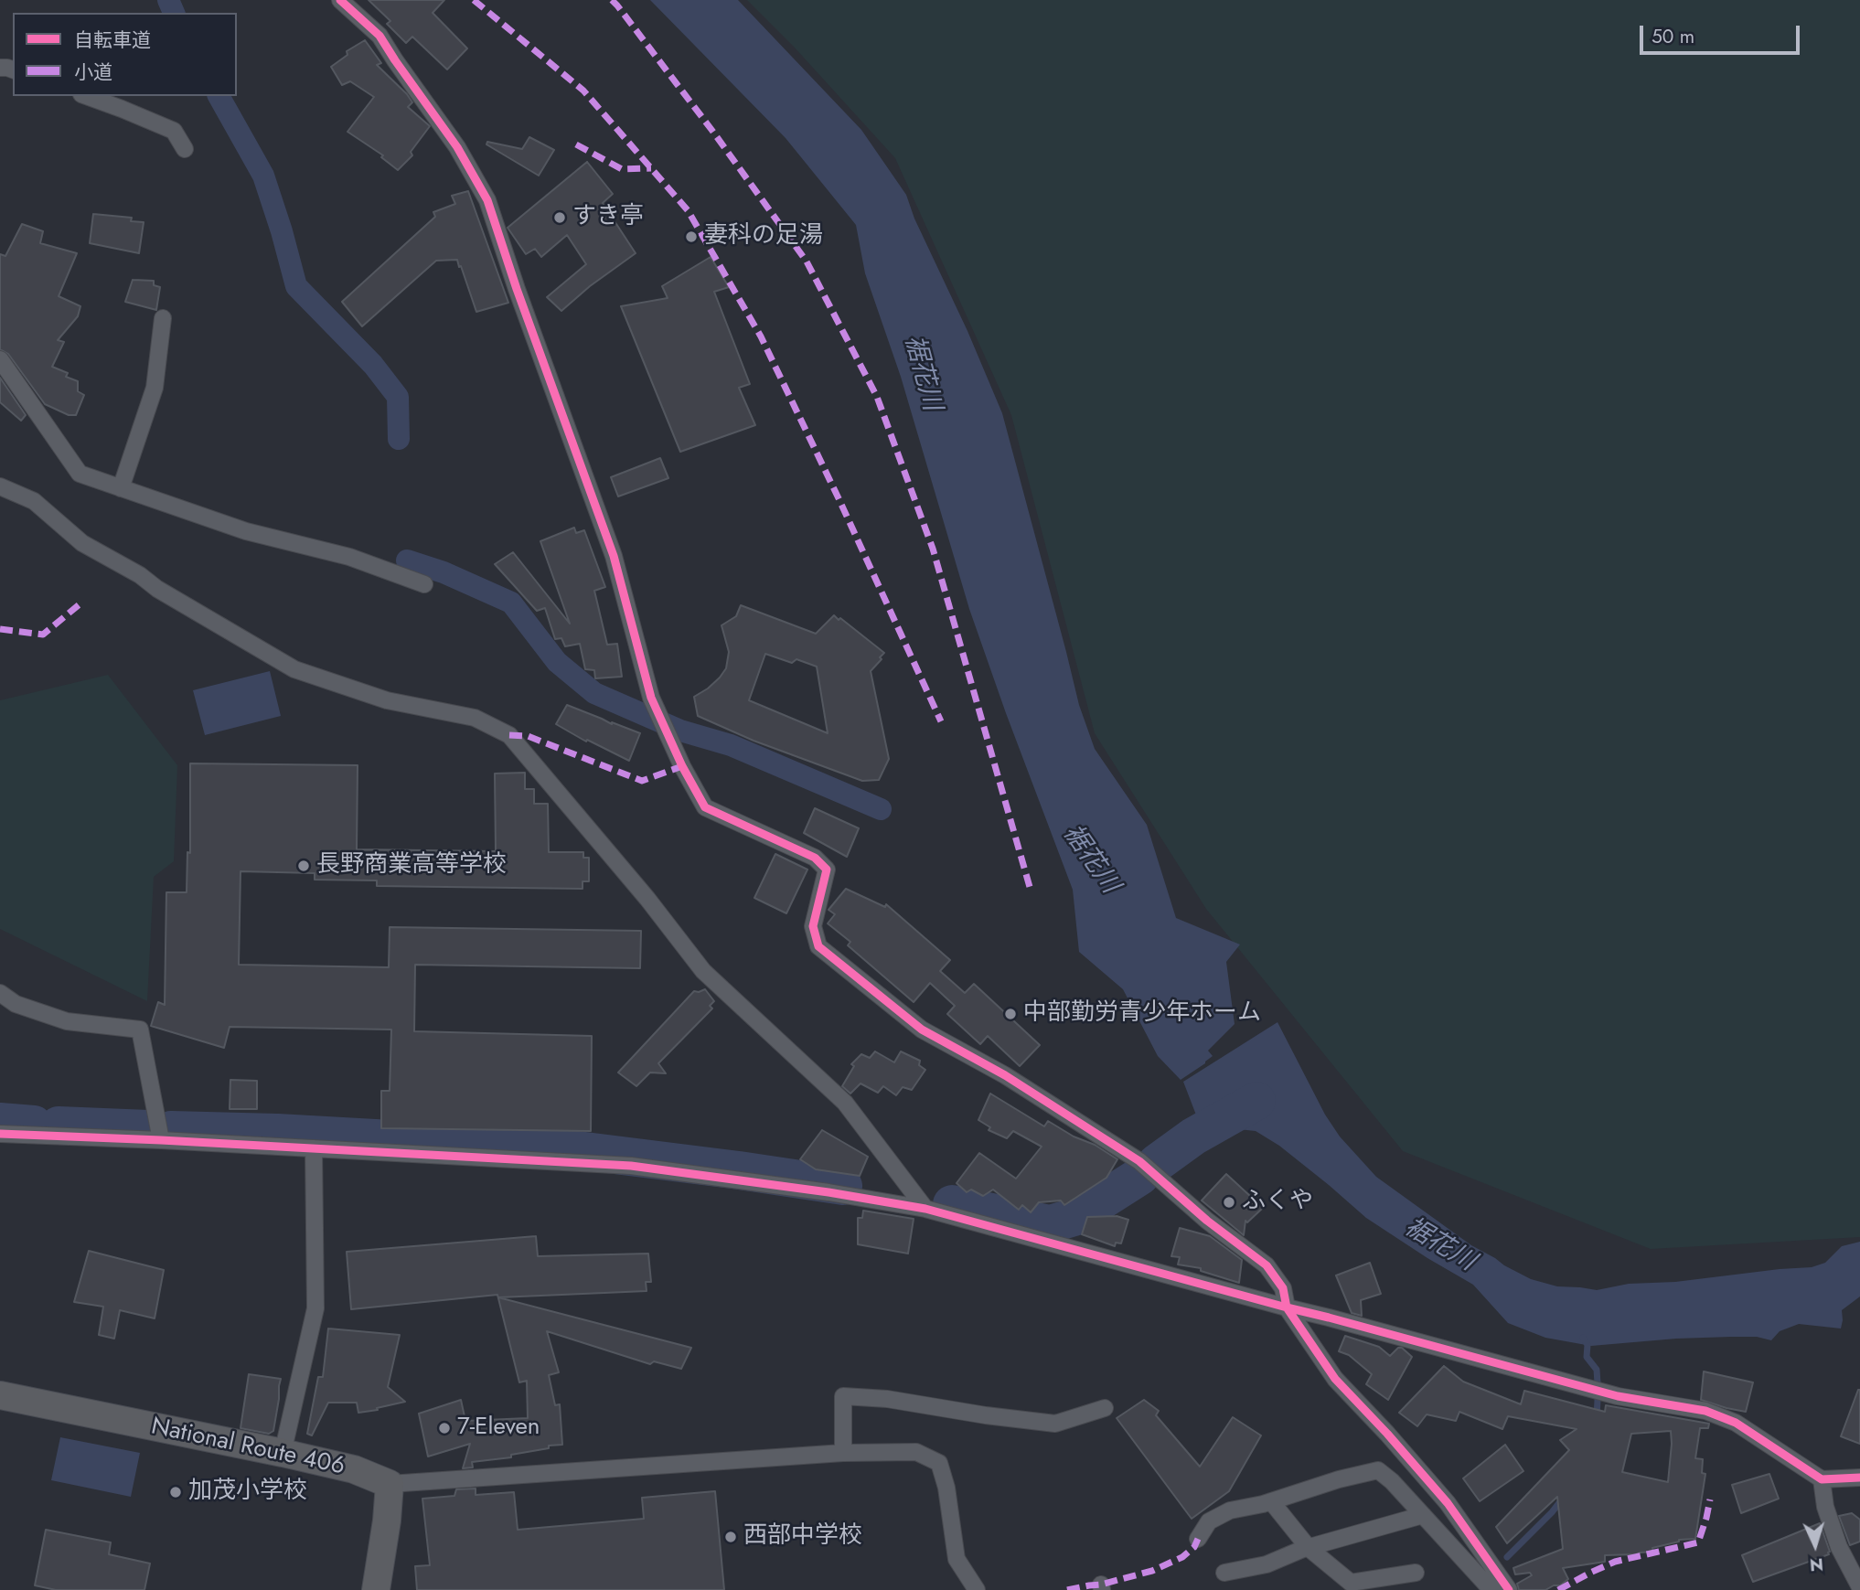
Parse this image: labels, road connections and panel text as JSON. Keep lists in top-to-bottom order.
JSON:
{
  "streets": {
    "highway": ["National Route 406"]
  },
  "water": ["裾花川"],
  "places": [
    "すき亭",
    "妻科の足湯",
    "長野商業高等学校",
    "中部勤労青少年ホーム",
    "ふくや",
    "7-Eleven",
    "加茂小学校",
    "西部中学校"
  ],
  "legend": ["自転車道", "小道"],
  "scale_bar": "50 m",
  "north": "bottom"
}
